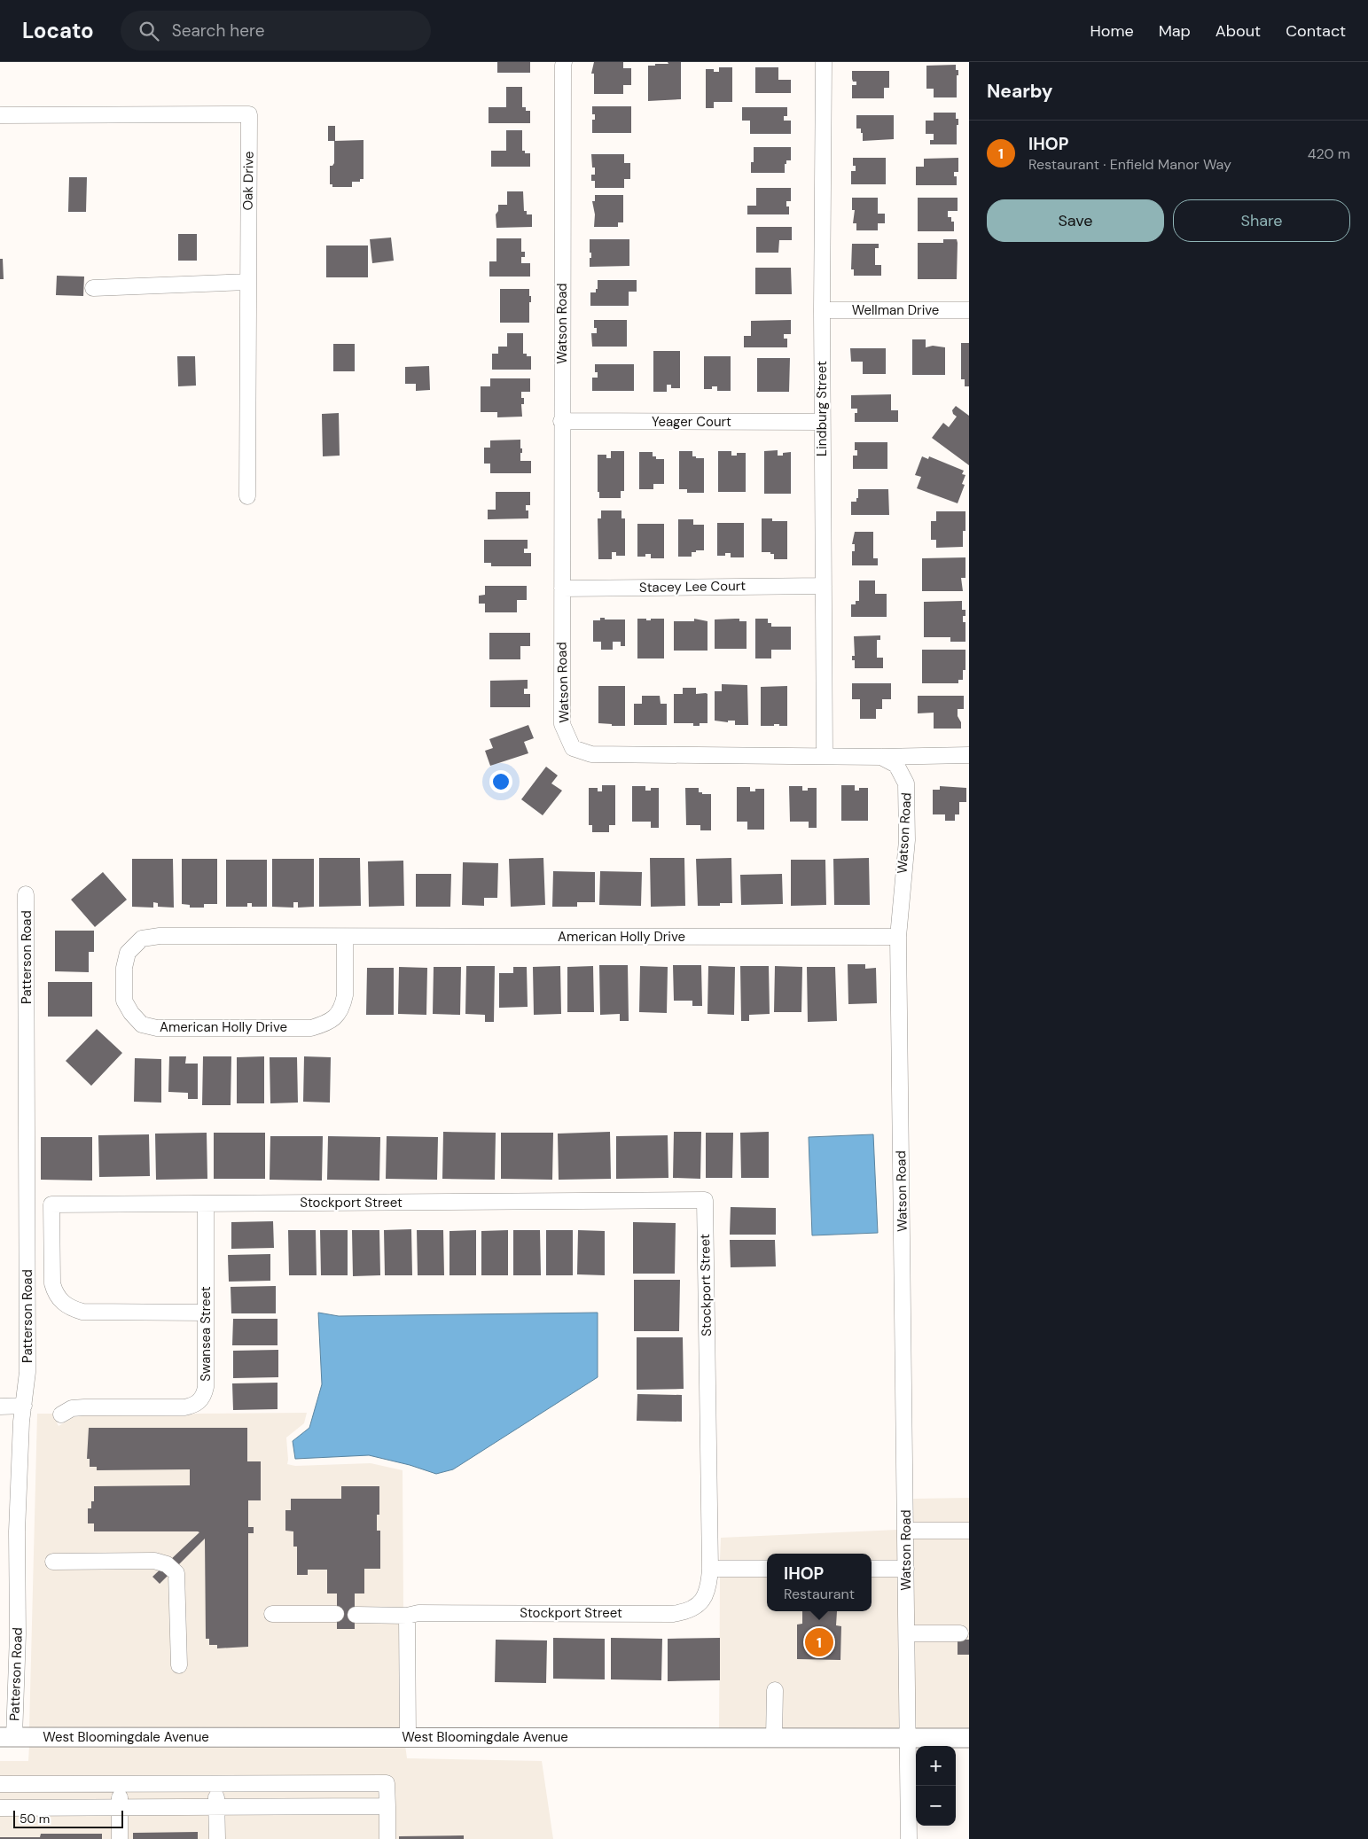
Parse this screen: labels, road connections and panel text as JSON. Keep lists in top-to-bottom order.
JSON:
{
  "streets": {
    "main road": ["West Bloomingdale Avenue"],
    "street": [
      "Oak Drive",
      "Wellman Drive",
      "Watson Road",
      "Lindburg Street",
      "Yeager Court",
      "Stacey Lee Court",
      "American Holly Drive",
      "Patterson Road",
      "Stockport Street",
      "Swansea Street"
    ]
  },
  "crossings": [
    ["Wellman Drive", "Lindburg Street"],
    ["Watson Road", "Lindburg Street"],
    ["Watson Road", "Yeager Court"],
    ["Watson Road", "Stacey Lee Court"],
    ["Watson Road", "American Holly Drive"],
    ["Watson Road", "West Bloomingdale Avenue"],
    ["Lindburg Street", "Yeager Court"],
    ["Lindburg Street", "Stacey Lee Court"],
    ["Patterson Road", "West Bloomingdale Avenue"],
    ["Stockport Street", "Swansea Street"]
  ],
  "scale_bar": "50 m",
  "page": {
    "header": "Locato",
    "search": "Search here",
    "nav": [
      "Home",
      "Map",
      "About",
      "Contact"
    ],
    "heading": "Nearby",
    "list": [
      {
        "mark": "1",
        "name": "IHOP",
        "note": "Restaurant · Enfield Manor Way",
        "value": "420 m"
      }
    ],
    "buttons": ["Save", "Share"],
    "popup": ["IHOP", "Restaurant"],
    "pins": "1",
    "map_buttons": ["+", "−"],
    "scale": "50 m"
  }
}
